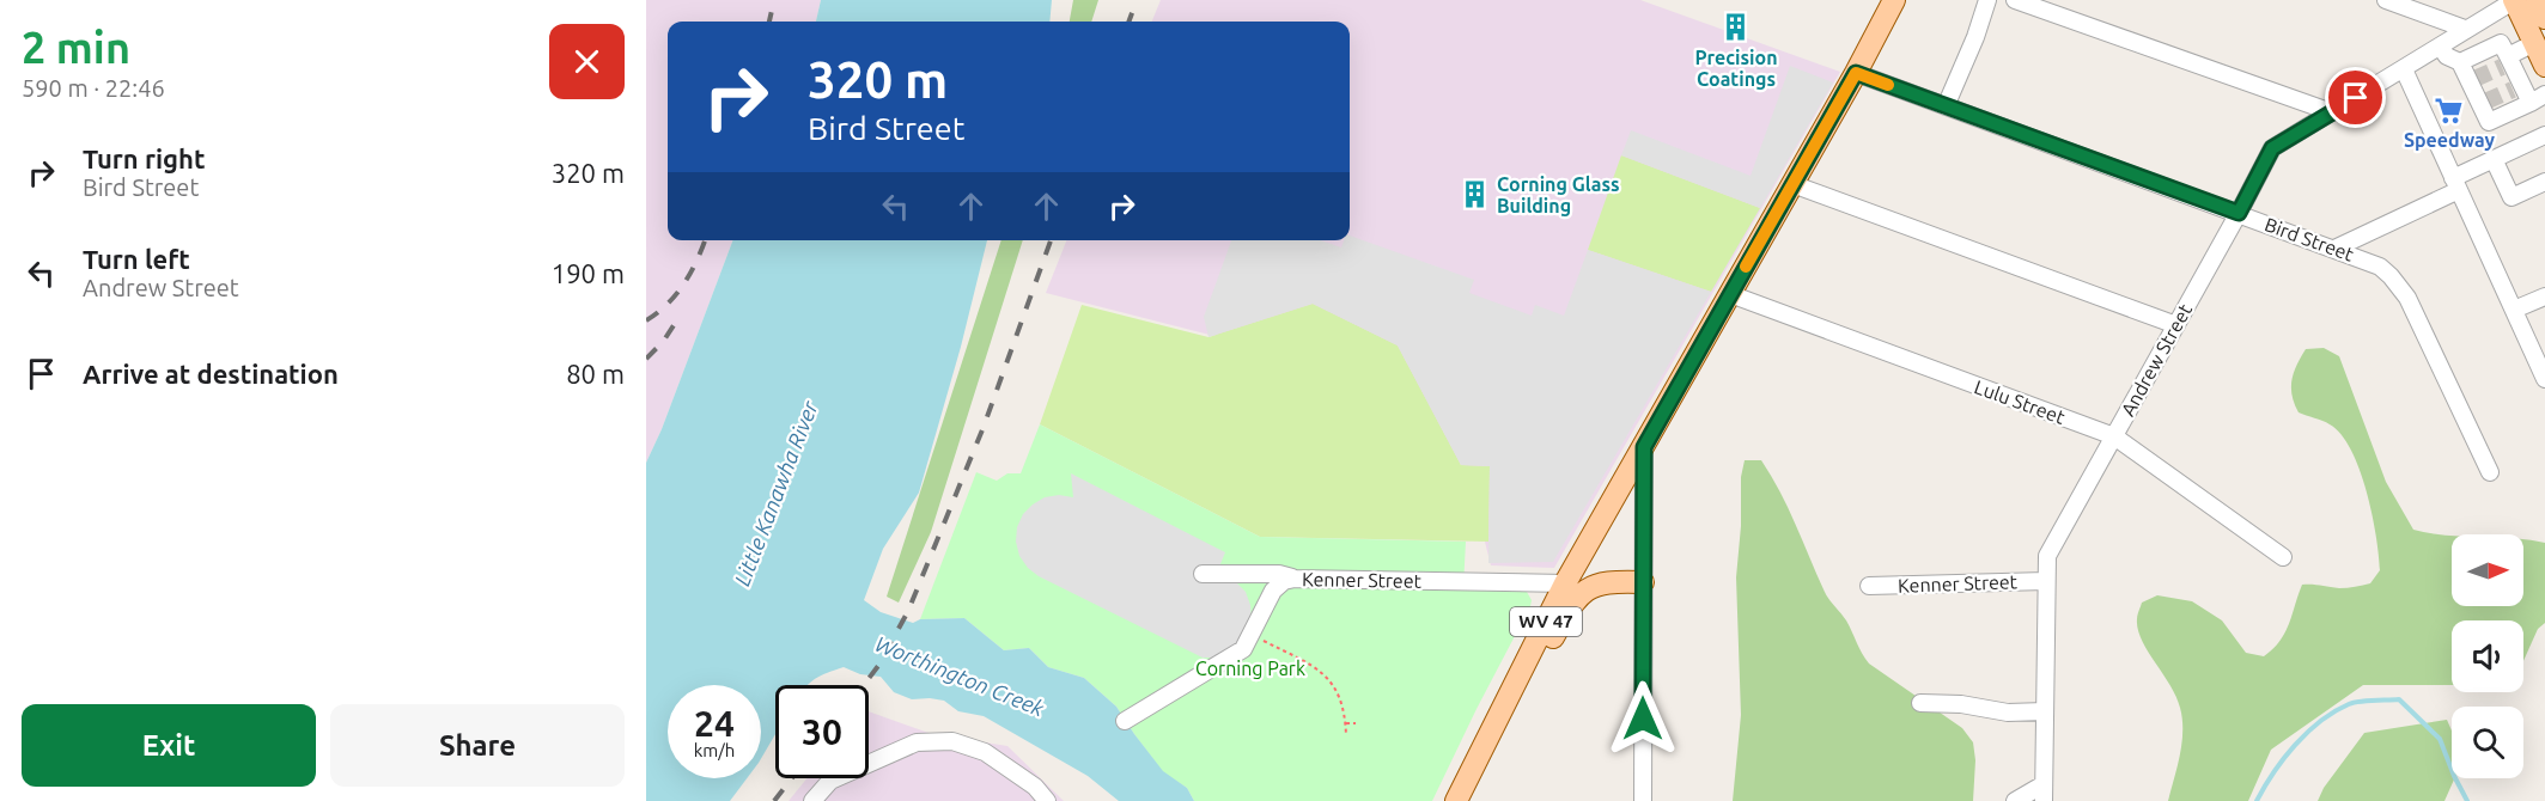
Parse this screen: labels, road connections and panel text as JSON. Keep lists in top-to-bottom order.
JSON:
{
  "streets": {
    "main road": ["WV 47"],
    "street": [
      "Bird Street",
      "Andrew Street",
      "Lulu Street",
      "Kenner Street"
    ]
  },
  "crossings": [
    ["Bird Street", "Andrew Street"],
    ["Bird Street", "WV 47"],
    ["Andrew Street", "Lulu Street"],
    ["Andrew Street", "Kenner Street"],
    ["Lulu Street", "WV 47"],
    ["Kenner Street", "WV 47"]
  ],
  "water": ["Little Kanawha River", "Worthington Creek"],
  "parks": ["Corning Park"],
  "places": {
    "building": ["Precision Coatings", "Corning Glass Building"],
    "supermarket": ["Speedway"]
  },
  "north": "right",
  "page": {
    "heading": ["2 min", "590 m · 22:46"],
    "turn": ["320 m", "Bird Street"],
    "list": [
      {
        "name": "Turn right",
        "note": "Bird Street",
        "value": "320 m"
      },
      {
        "name": "Turn left",
        "note": "Andrew Street",
        "value": "190 m"
      },
      {
        "name": "Arrive at destination",
        "value": "80 m"
      }
    ],
    "speed": "24 km/h",
    "limit": "30",
    "buttons": ["Exit", "Share"]
  }
}
